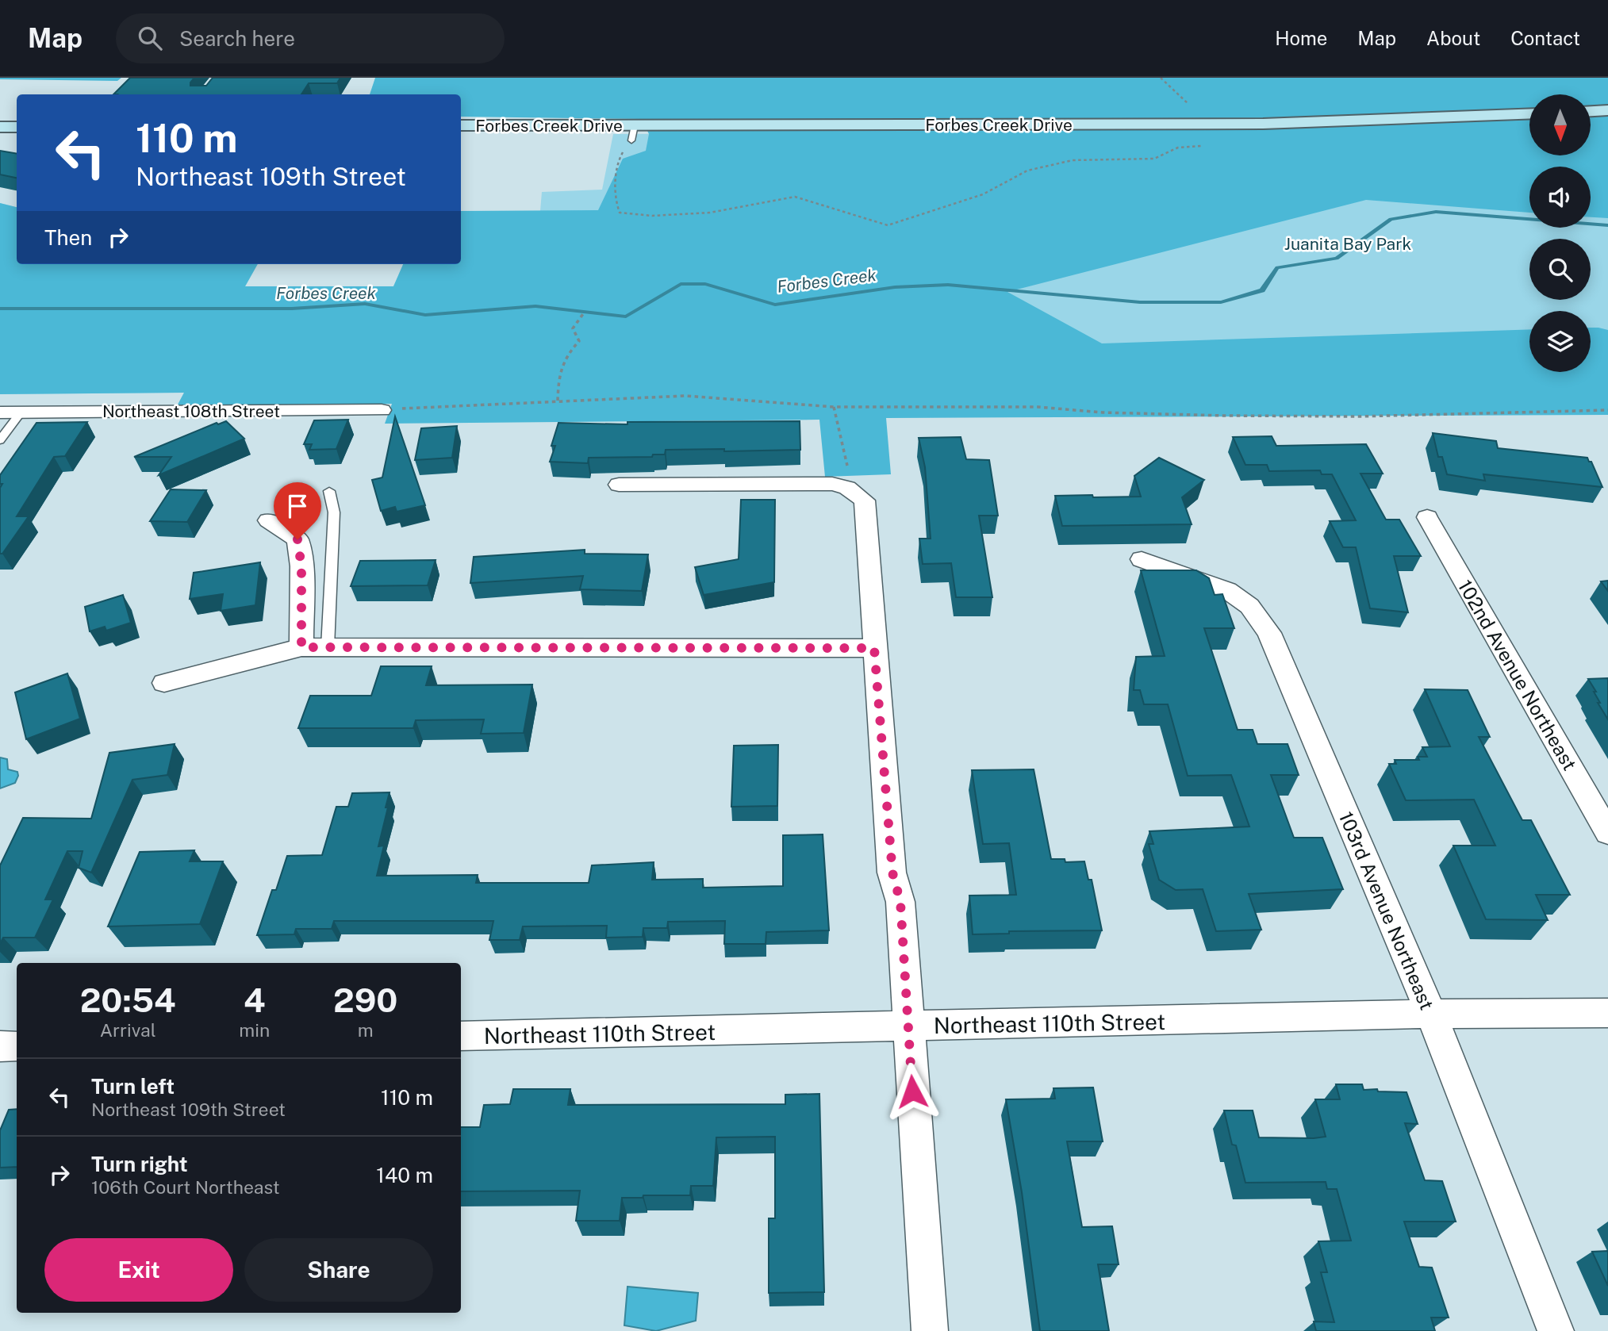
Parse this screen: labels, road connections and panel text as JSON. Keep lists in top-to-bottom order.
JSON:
{
  "streets": {
    "street": [
      "Forbes Creek Drive",
      "Northeast 108th Street",
      "102nd Avenue Northeast",
      "103rd Avenue Northeast",
      "Northeast 110th Street"
    ]
  },
  "crossings": [
    ["103rd Avenue Northeast", "Northeast 110th Street"]
  ],
  "water": ["Forbes Creek"],
  "parks": ["Juanita Bay Park"],
  "north": "bottom",
  "page": {
    "header": "Map",
    "search": "Search here",
    "nav": [
      "Home",
      "Map",
      "About",
      "Contact"
    ],
    "turn": ["110 m", "Northeast 109th Street"],
    "then": "Then",
    "eta": [
      "20:54",
      "Arrival",
      "4",
      "min",
      "290",
      "m"
    ],
    "list": [
      {
        "name": "Turn left",
        "note": "Northeast 109th Street",
        "value": "110 m"
      },
      {
        "name": "Turn right",
        "note": "106th Court Northeast",
        "value": "140 m"
      }
    ],
    "buttons": ["Exit", "Share"]
  }
}
